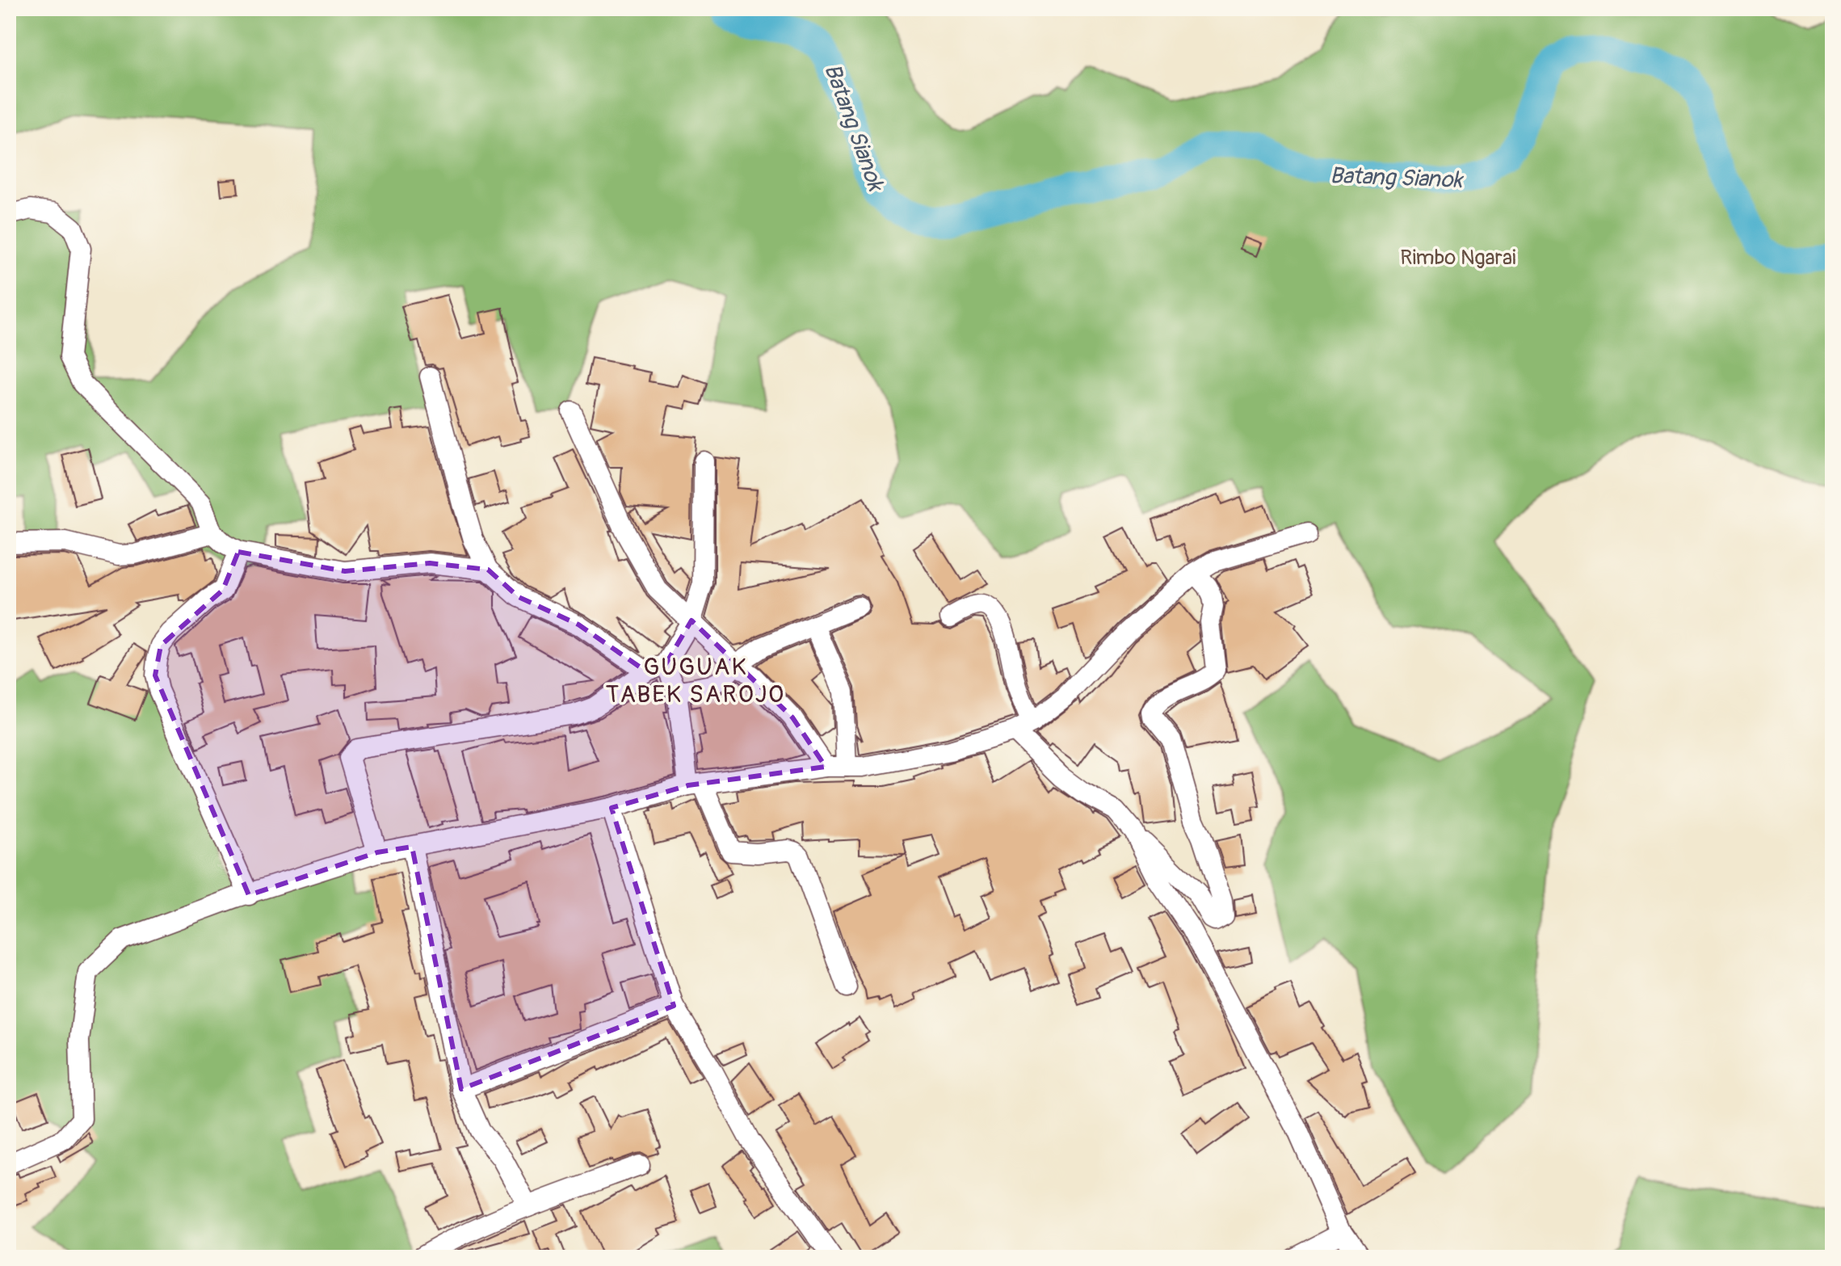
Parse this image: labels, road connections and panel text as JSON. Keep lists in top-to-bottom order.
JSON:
{
  "districts": ["GUGUAK TABEK SAROJO"],
  "water": ["Batang Sianok"],
  "parks": ["Rimbo Ngarai"]
}
